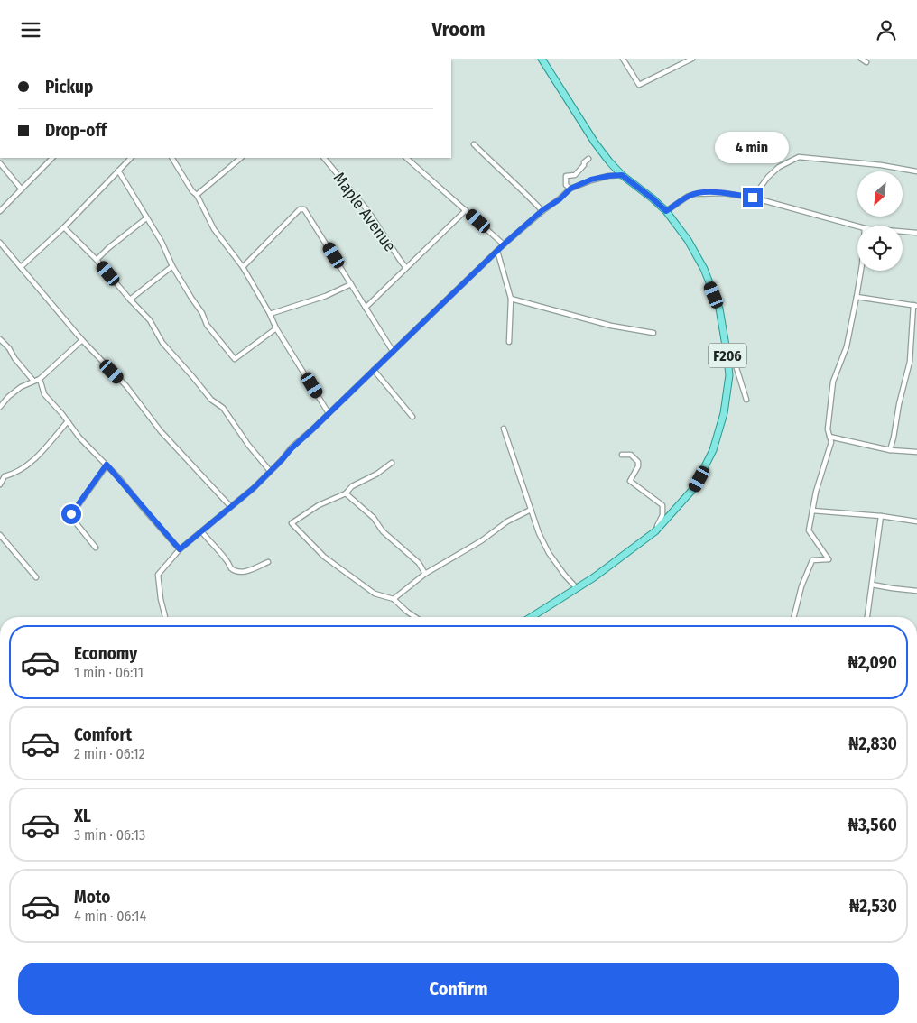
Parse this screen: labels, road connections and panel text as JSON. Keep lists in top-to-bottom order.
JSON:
{
  "streets": {
    "main road": ["F206"],
    "street": ["Maple Avenue"]
  },
  "north": "bottom left",
  "page": {
    "header": "Vroom",
    "banner": ["Pickup", "Drop-off"],
    "bubble": "4 min",
    "list": [
      {
        "name": "Economy",
        "note": "1 min · 06:11",
        "value": "₦2,090"
      },
      {
        "name": "Comfort",
        "note": "2 min · 06:12",
        "value": "₦2,830"
      },
      {
        "name": "XL",
        "note": "3 min · 06:13",
        "value": "₦3,560"
      },
      {
        "name": "Moto",
        "note": "4 min · 06:14",
        "value": "₦2,530"
      }
    ],
    "buttons": "Confirm"
  }
}
